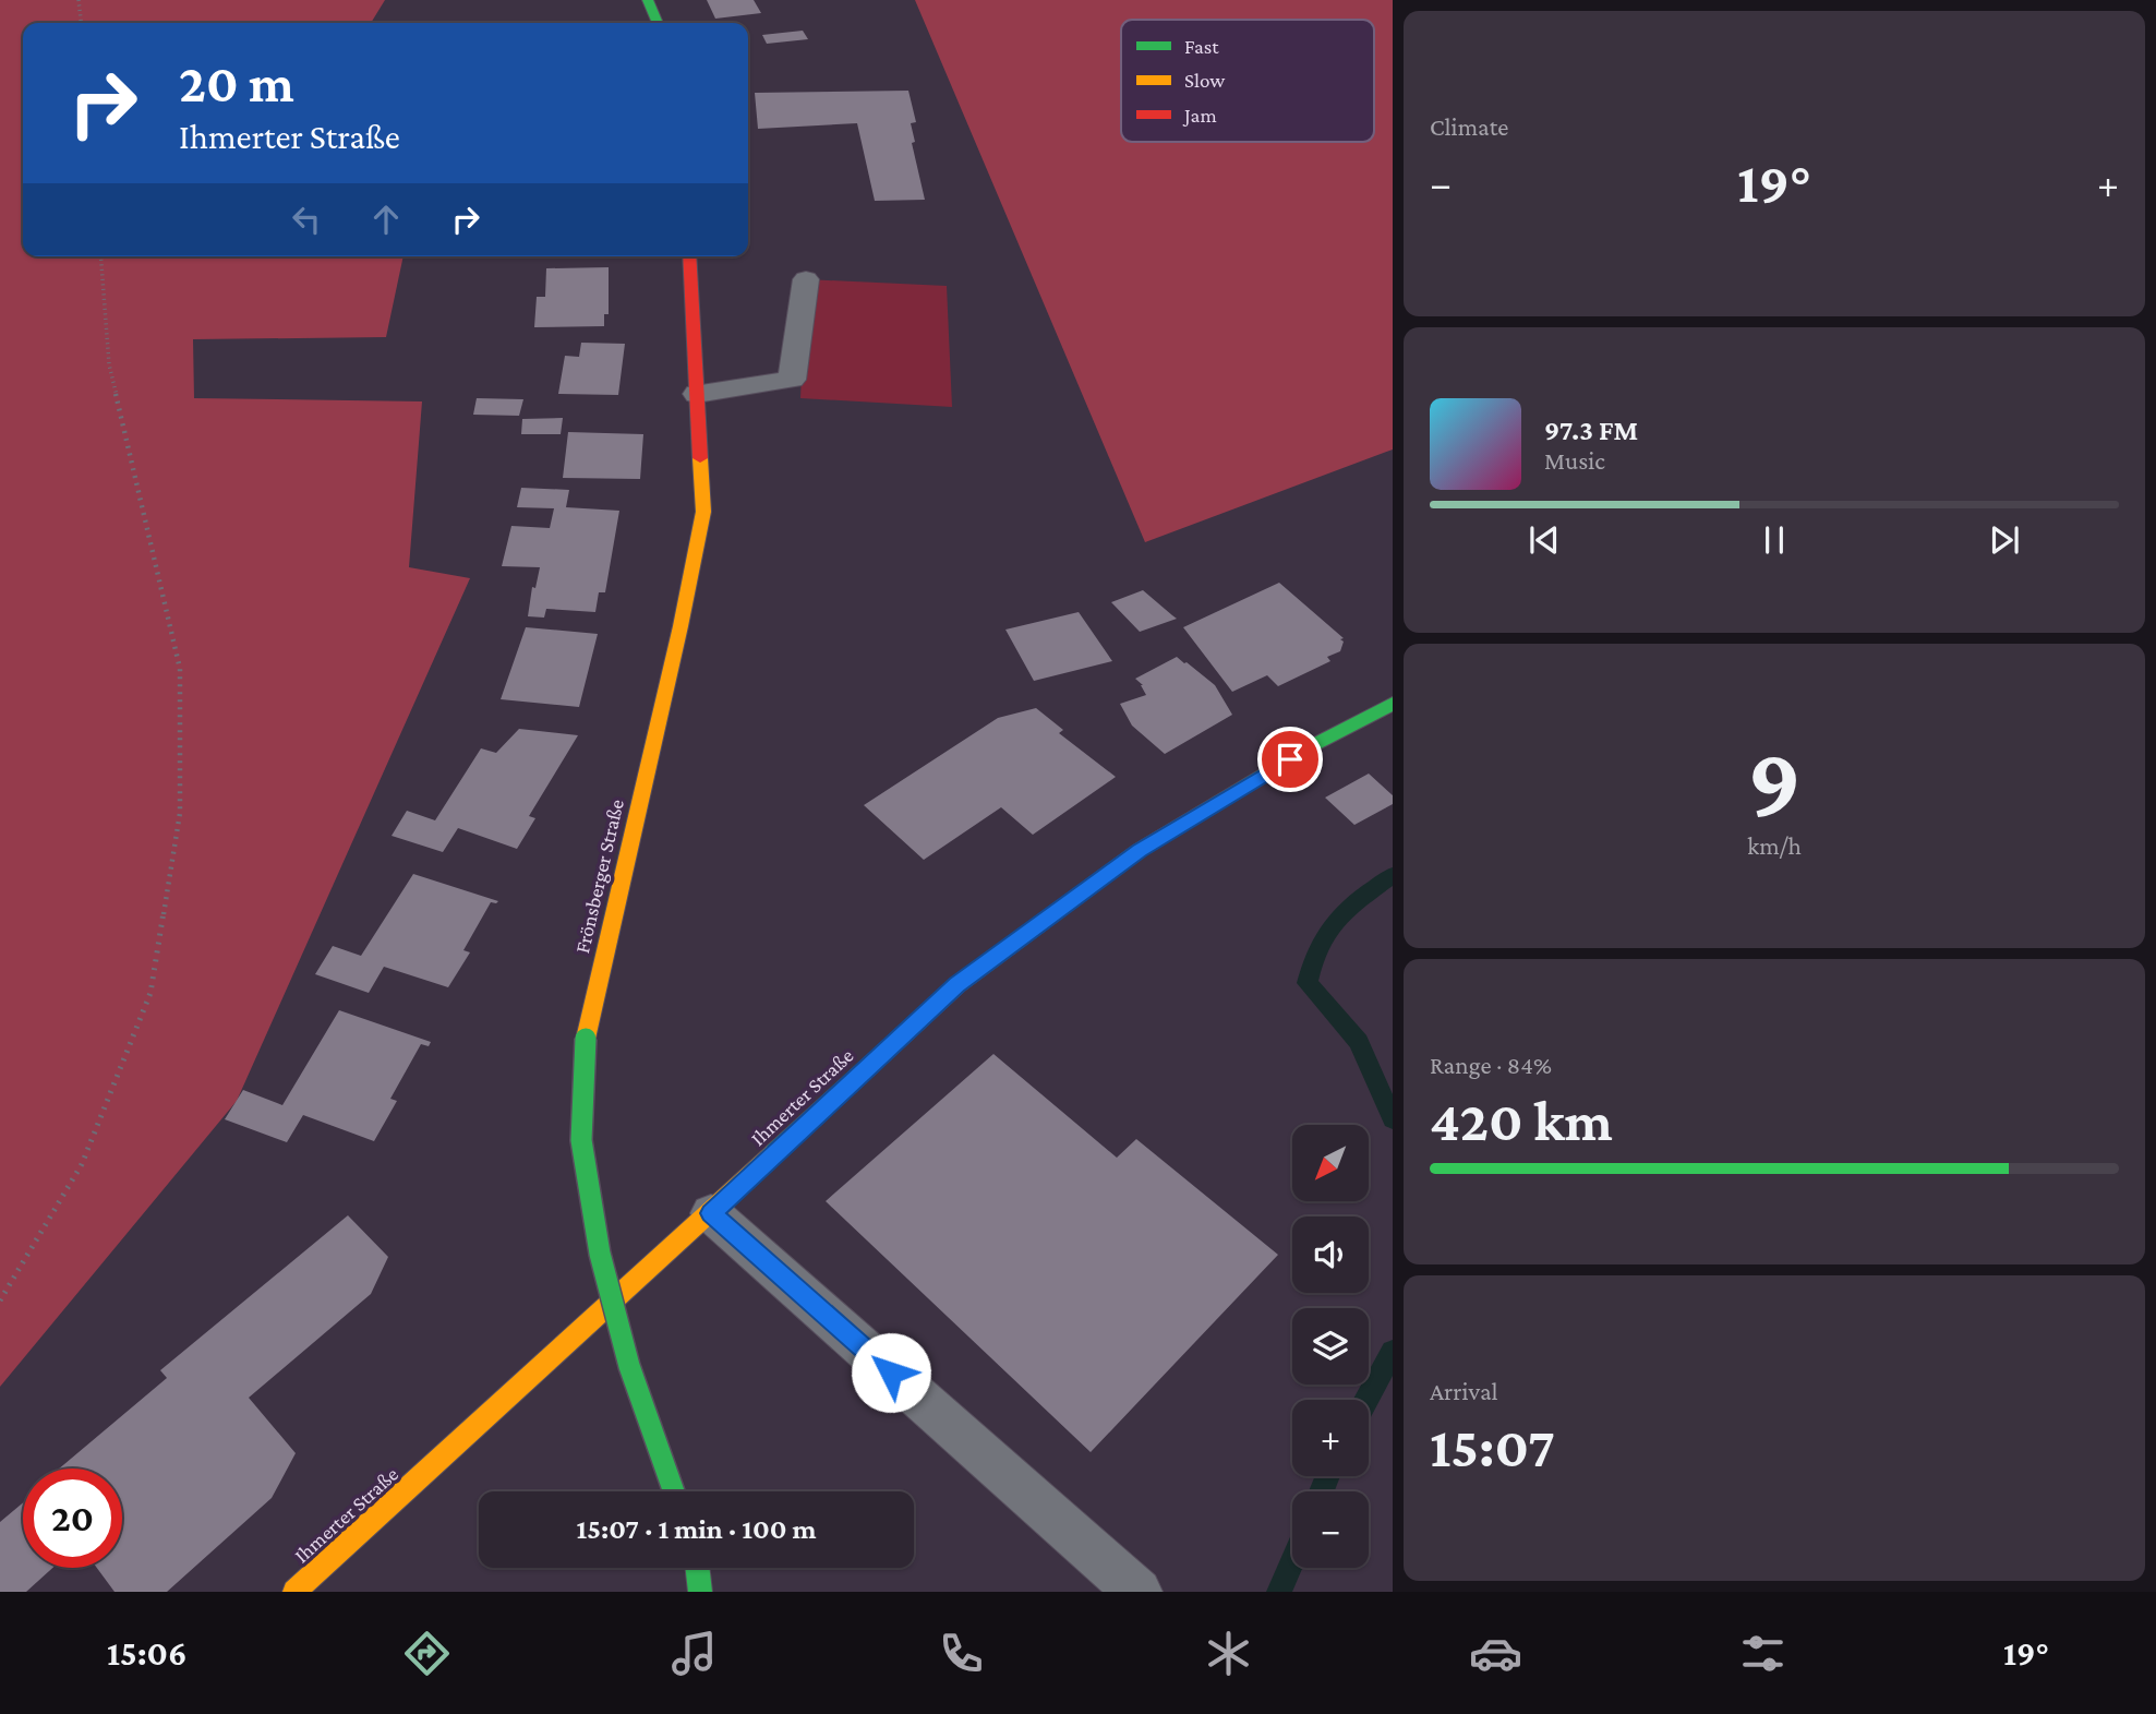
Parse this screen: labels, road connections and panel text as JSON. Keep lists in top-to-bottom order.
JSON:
{
  "streets": {
    "street": ["Frönsberger Straße", "Ihmerter Straße"]
  },
  "legend": ["Fast", "Slow", "Jam"],
  "north": "bottom left",
  "page": {
    "tile": [
      "Climate",
      ["9", "km/h"],
      ["Range · 84%", "420 km"],
      ["Arrival", "15:07"]
    ],
    "turn": ["20 m", "Ihmerter Straße"],
    "heat": ["−", "19°", "+"],
    "song": ["97.3 FM", "Music"],
    "map_buttons": ["+", "−"],
    "limit": "20",
    "trip": "15:07 · 1 min · 100 m",
    "tabs": ["15:06", "19°"]
  }
}
